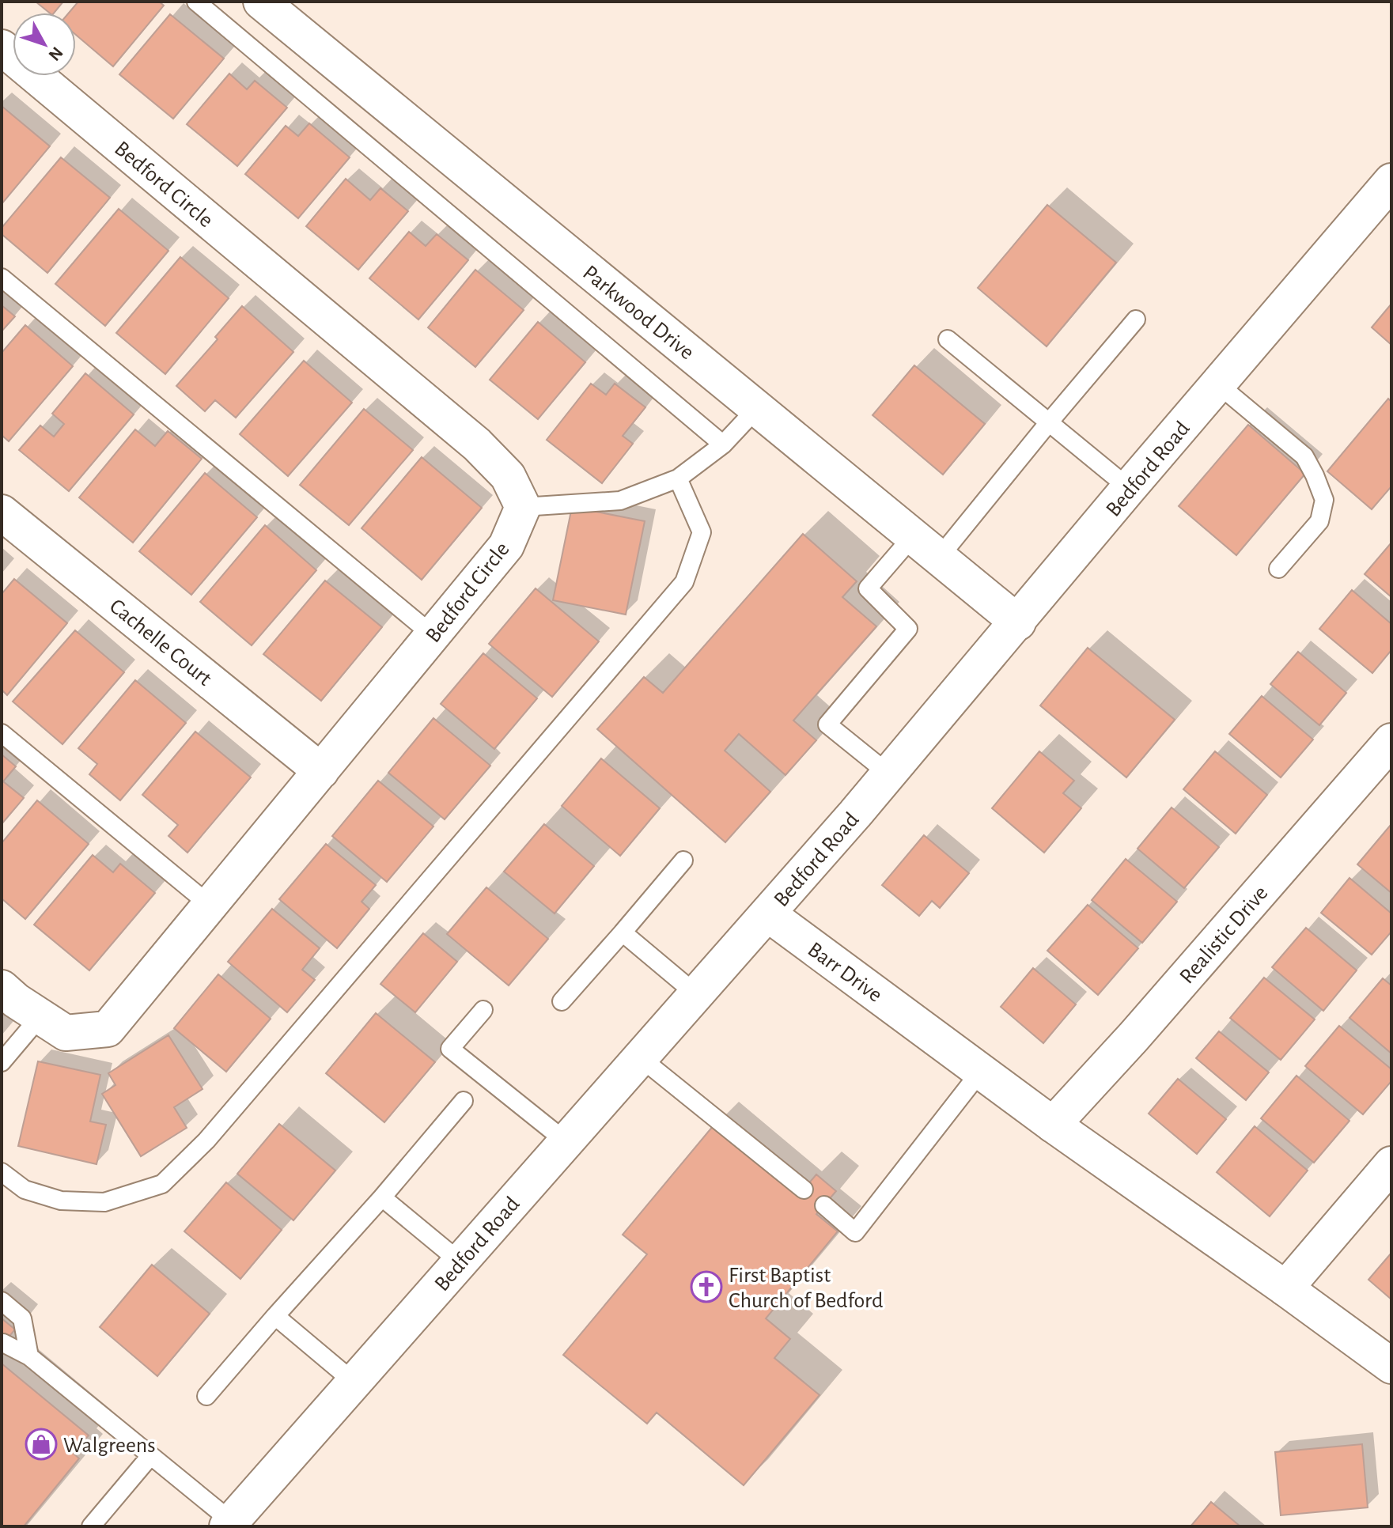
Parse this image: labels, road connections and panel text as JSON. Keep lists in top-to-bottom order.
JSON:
{
  "streets": {
    "street": [
      "Bedford Circle",
      "Parkwood Drive",
      "Bedford Road",
      "Cachelle Court",
      "Realistic Drive",
      "Barr Drive"
    ]
  },
  "crossings": [
    ["Bedford Circle", "Cachelle Court"],
    ["Parkwood Drive", "Bedford Road"],
    ["Bedford Road", "Barr Drive"],
    ["Realistic Drive", "Barr Drive"]
  ],
  "places": {
    "church": ["First Baptist Church of Bedford"],
    "shop": ["Walgreens"]
  },
  "north": "bottom right"
}
